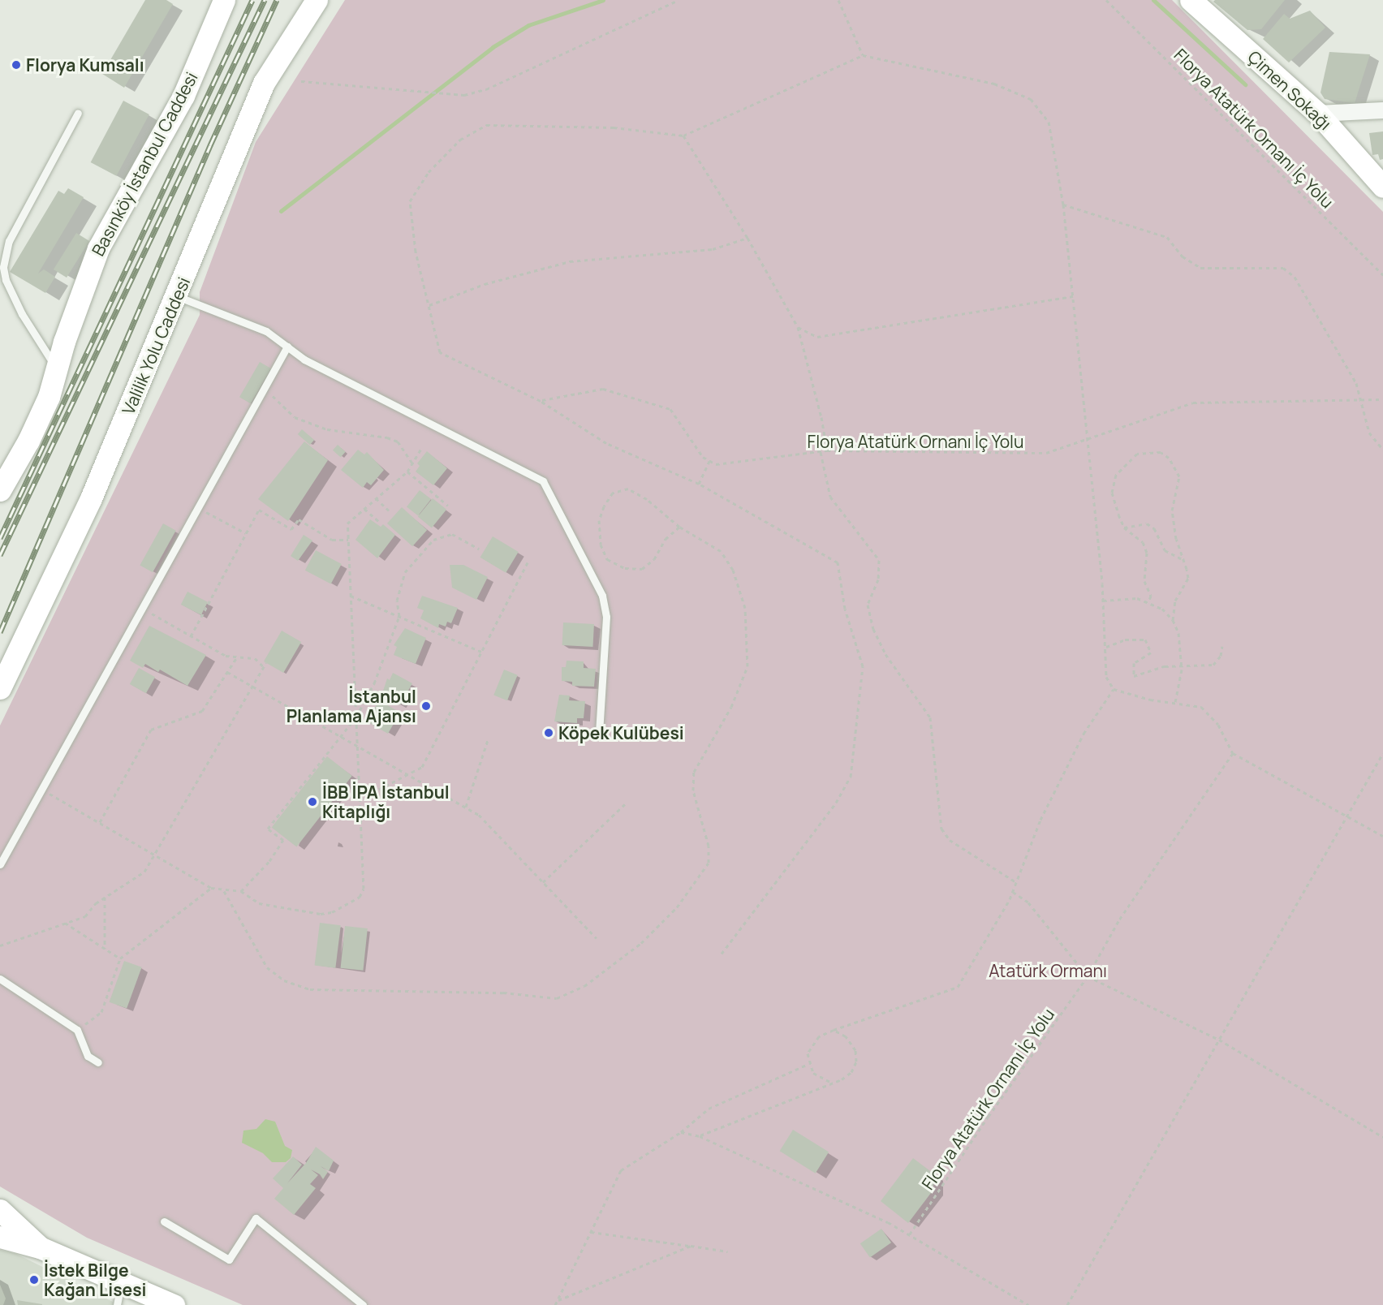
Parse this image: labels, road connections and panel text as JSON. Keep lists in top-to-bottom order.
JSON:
{
  "streets": {
    "main road": ["Çimen Sokağı", "Basınköy İstanbul Caddesi", "Valilik Yolu Caddesi"],
    "path": ["Florya Atatürk Ornanı İç Yolu"]
  },
  "parks": ["Atatürk Ormanı"],
  "places": [
    "Florya Kumsalı",
    "İstanbul Planlama Ajansı",
    "Köpek Kulübesi",
    "İBB İPA İstanbul Kitaplığı",
    "İstek Bilge Kağan Lisesi"
  ]
}
